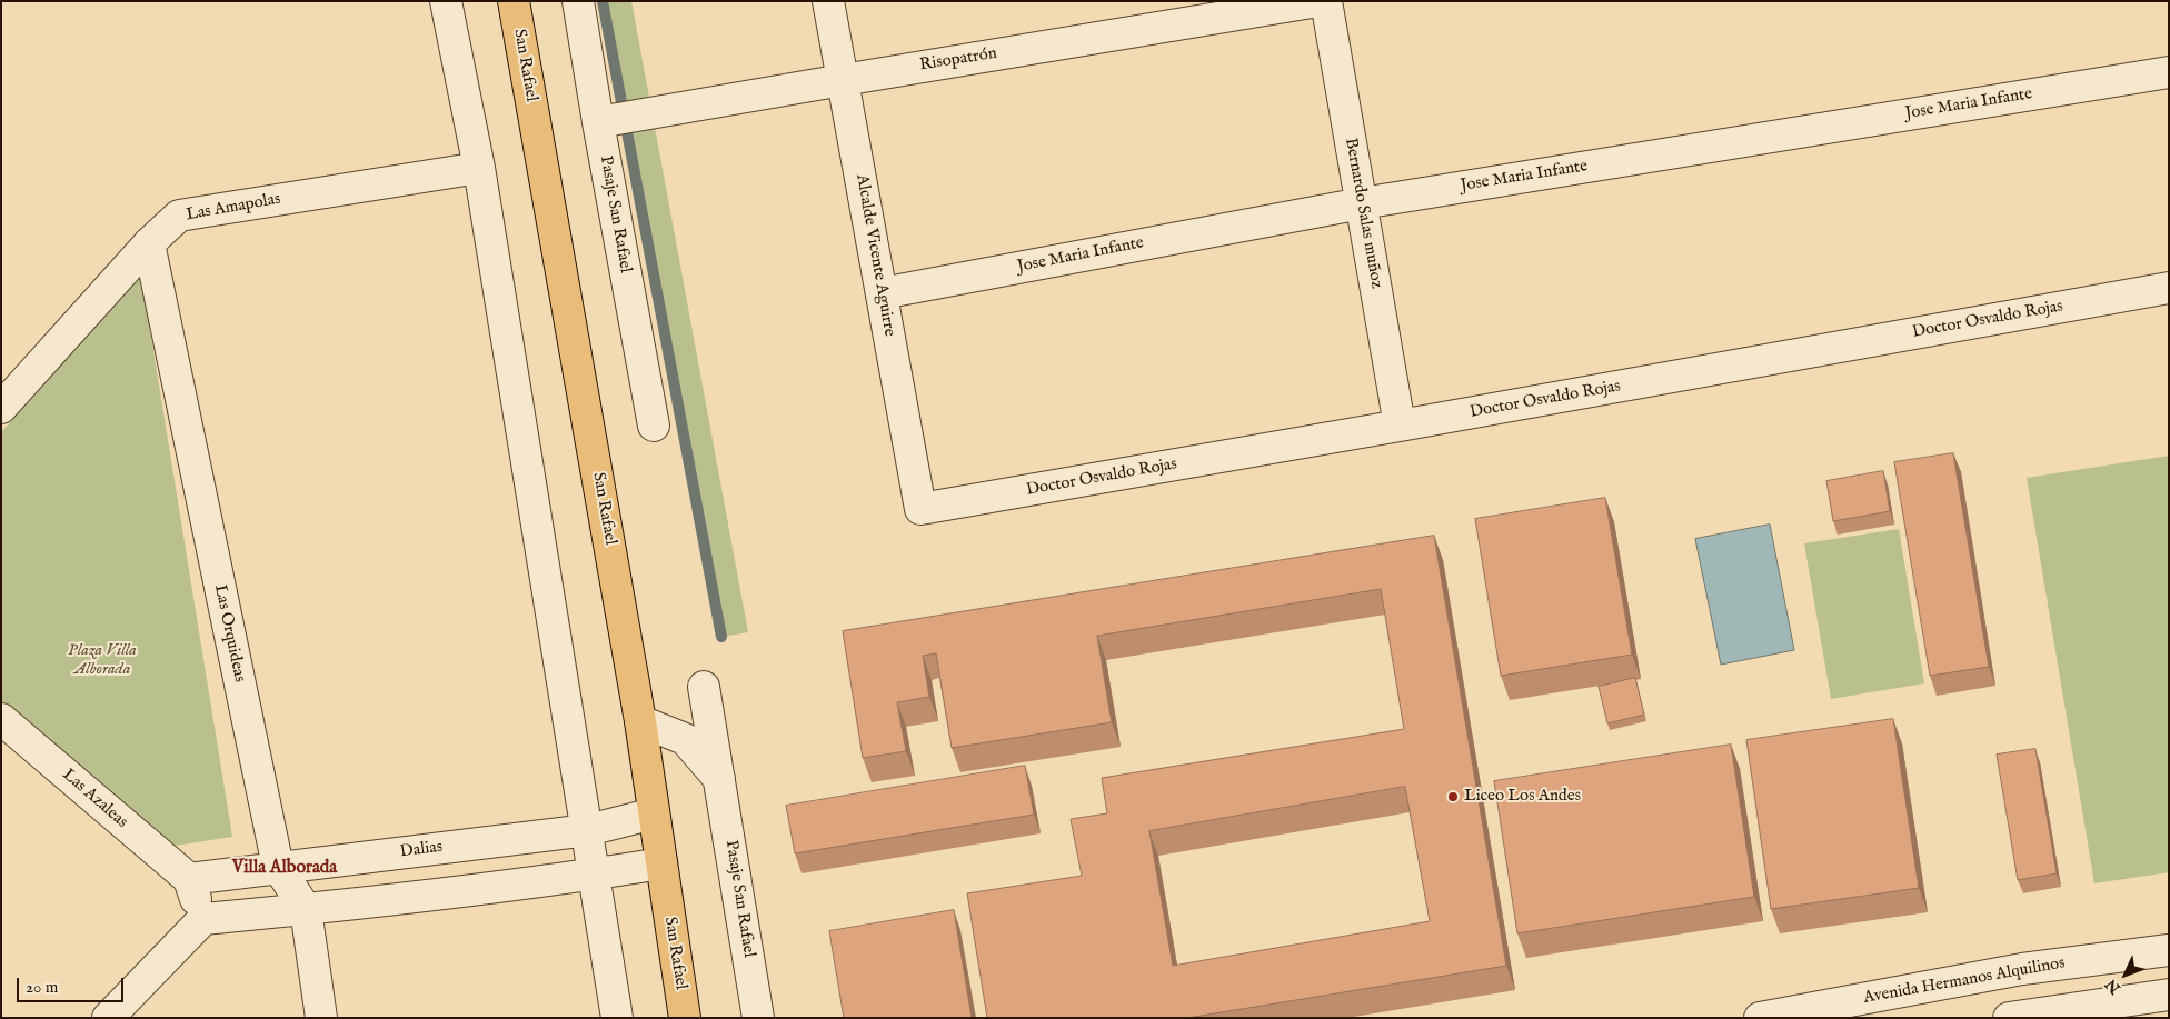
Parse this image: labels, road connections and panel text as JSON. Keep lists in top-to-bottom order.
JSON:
{
  "streets": {
    "main road": ["San Rafael"],
    "street": [
      "Risopatrón",
      "Jose Maria Infante",
      "Las Amapolas",
      "Bernardo Salas muñoz",
      "Pasaje San Rafael",
      "Alcalde Vicente Aguirre",
      "Doctor Osvaldo Rojas",
      "Las Orquideas",
      "Las Azaleas",
      "Dalias",
      "Avenida Hermanos Alquilinos"
    ]
  },
  "crossings": [
    ["Risopatrón", "Pasaje San Rafael"],
    ["Risopatrón", "Alcalde Vicente Aguirre"],
    ["San Rafael", "Dalias"],
    ["Jose Maria Infante", "Bernardo Salas muñoz"],
    ["Jose Maria Infante", "Alcalde Vicente Aguirre"],
    ["Las Amapolas", "Las Orquideas"],
    ["Bernardo Salas muñoz", "Doctor Osvaldo Rojas"],
    ["Alcalde Vicente Aguirre", "Doctor Osvaldo Rojas"],
    ["Las Orquideas", "Dalias"],
    ["Las Azaleas", "Dalias"]
  ],
  "districts": ["Villa Alborada"],
  "parks": ["Plaza Villa Alborada"],
  "places": ["Liceo Los Andes"],
  "scale_bar": "20 m",
  "north": "bottom left"
}
